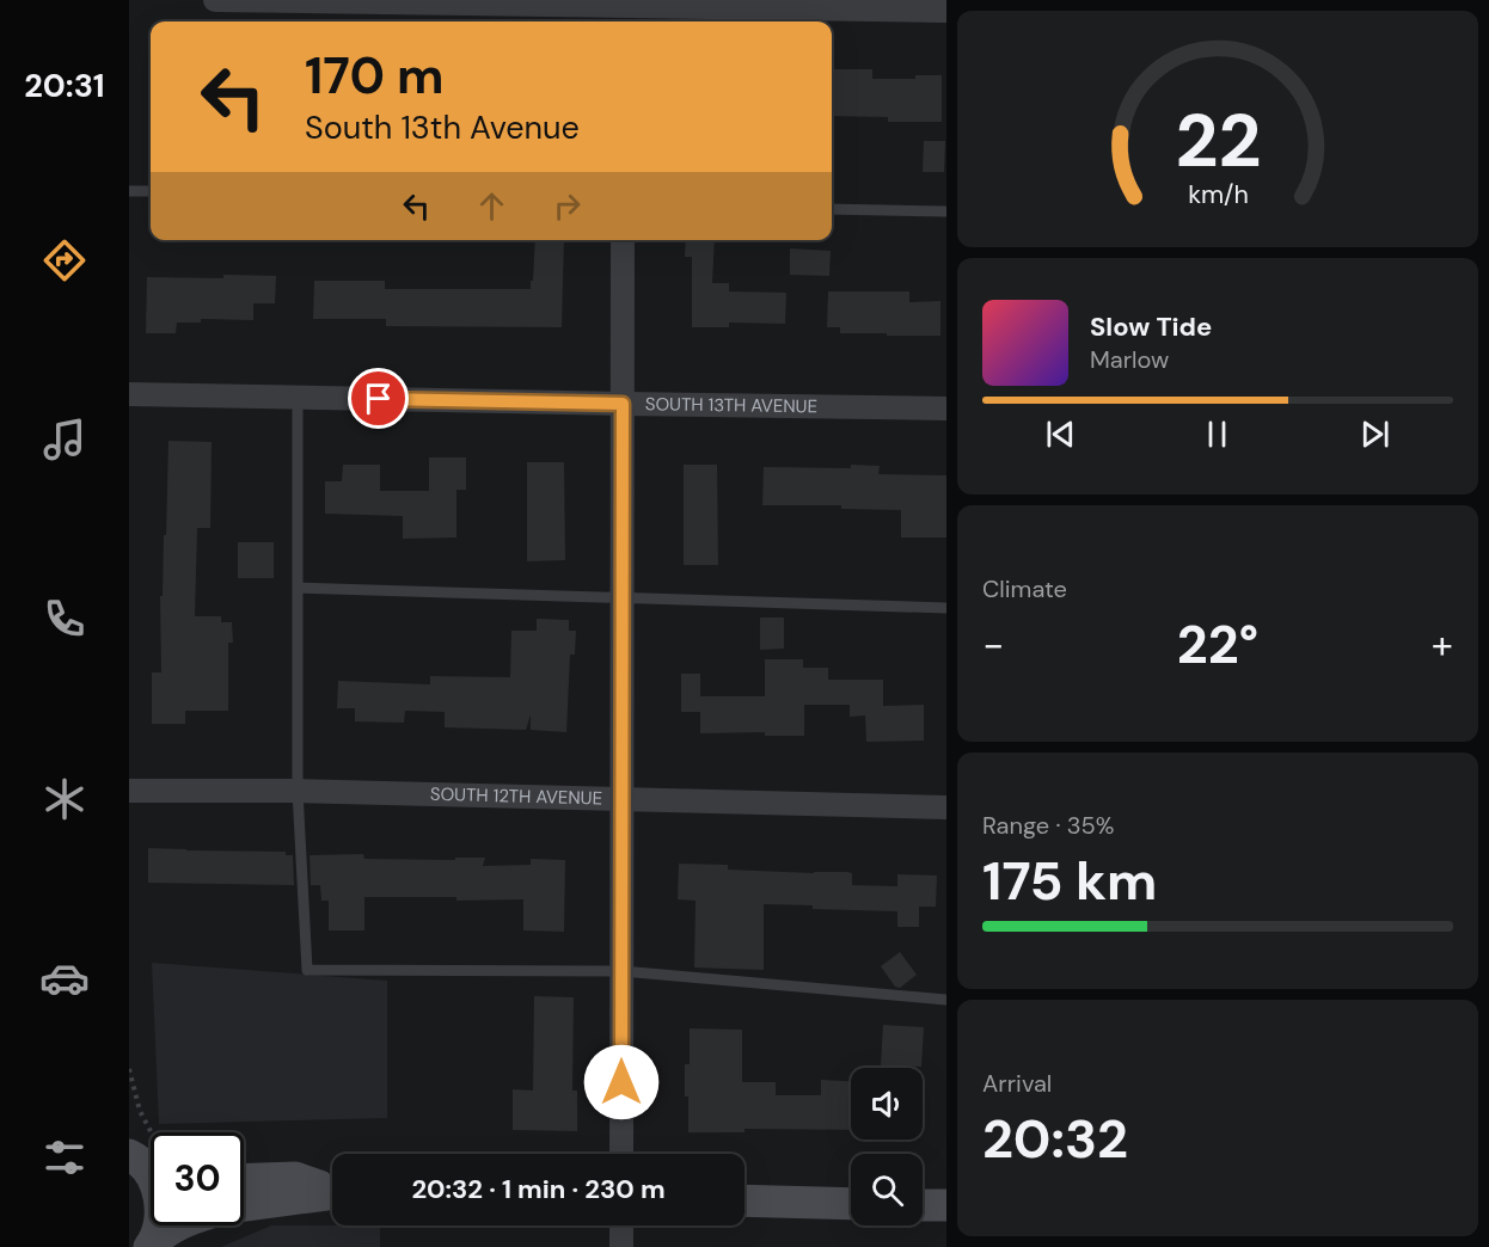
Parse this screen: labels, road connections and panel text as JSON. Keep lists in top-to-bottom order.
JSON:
{
  "streets": {
    "street": ["SOUTH 13TH AVENUE", "SOUTH 12TH AVENUE"]
  },
  "page": {
    "tabs": "20:31",
    "turn": ["170 m", "South 13th Avenue"],
    "song": ["Slow Tide", "Marlow"],
    "tile": [
      "Climate",
      ["Range · 35%", "175 km"],
      ["Arrival", "20:32"]
    ],
    "heat": ["−", "22°", "+"],
    "limit": "30",
    "trip": "20:32 · 1 min · 230 m",
    "gauge": ["22", "km/h"]
  }
}
